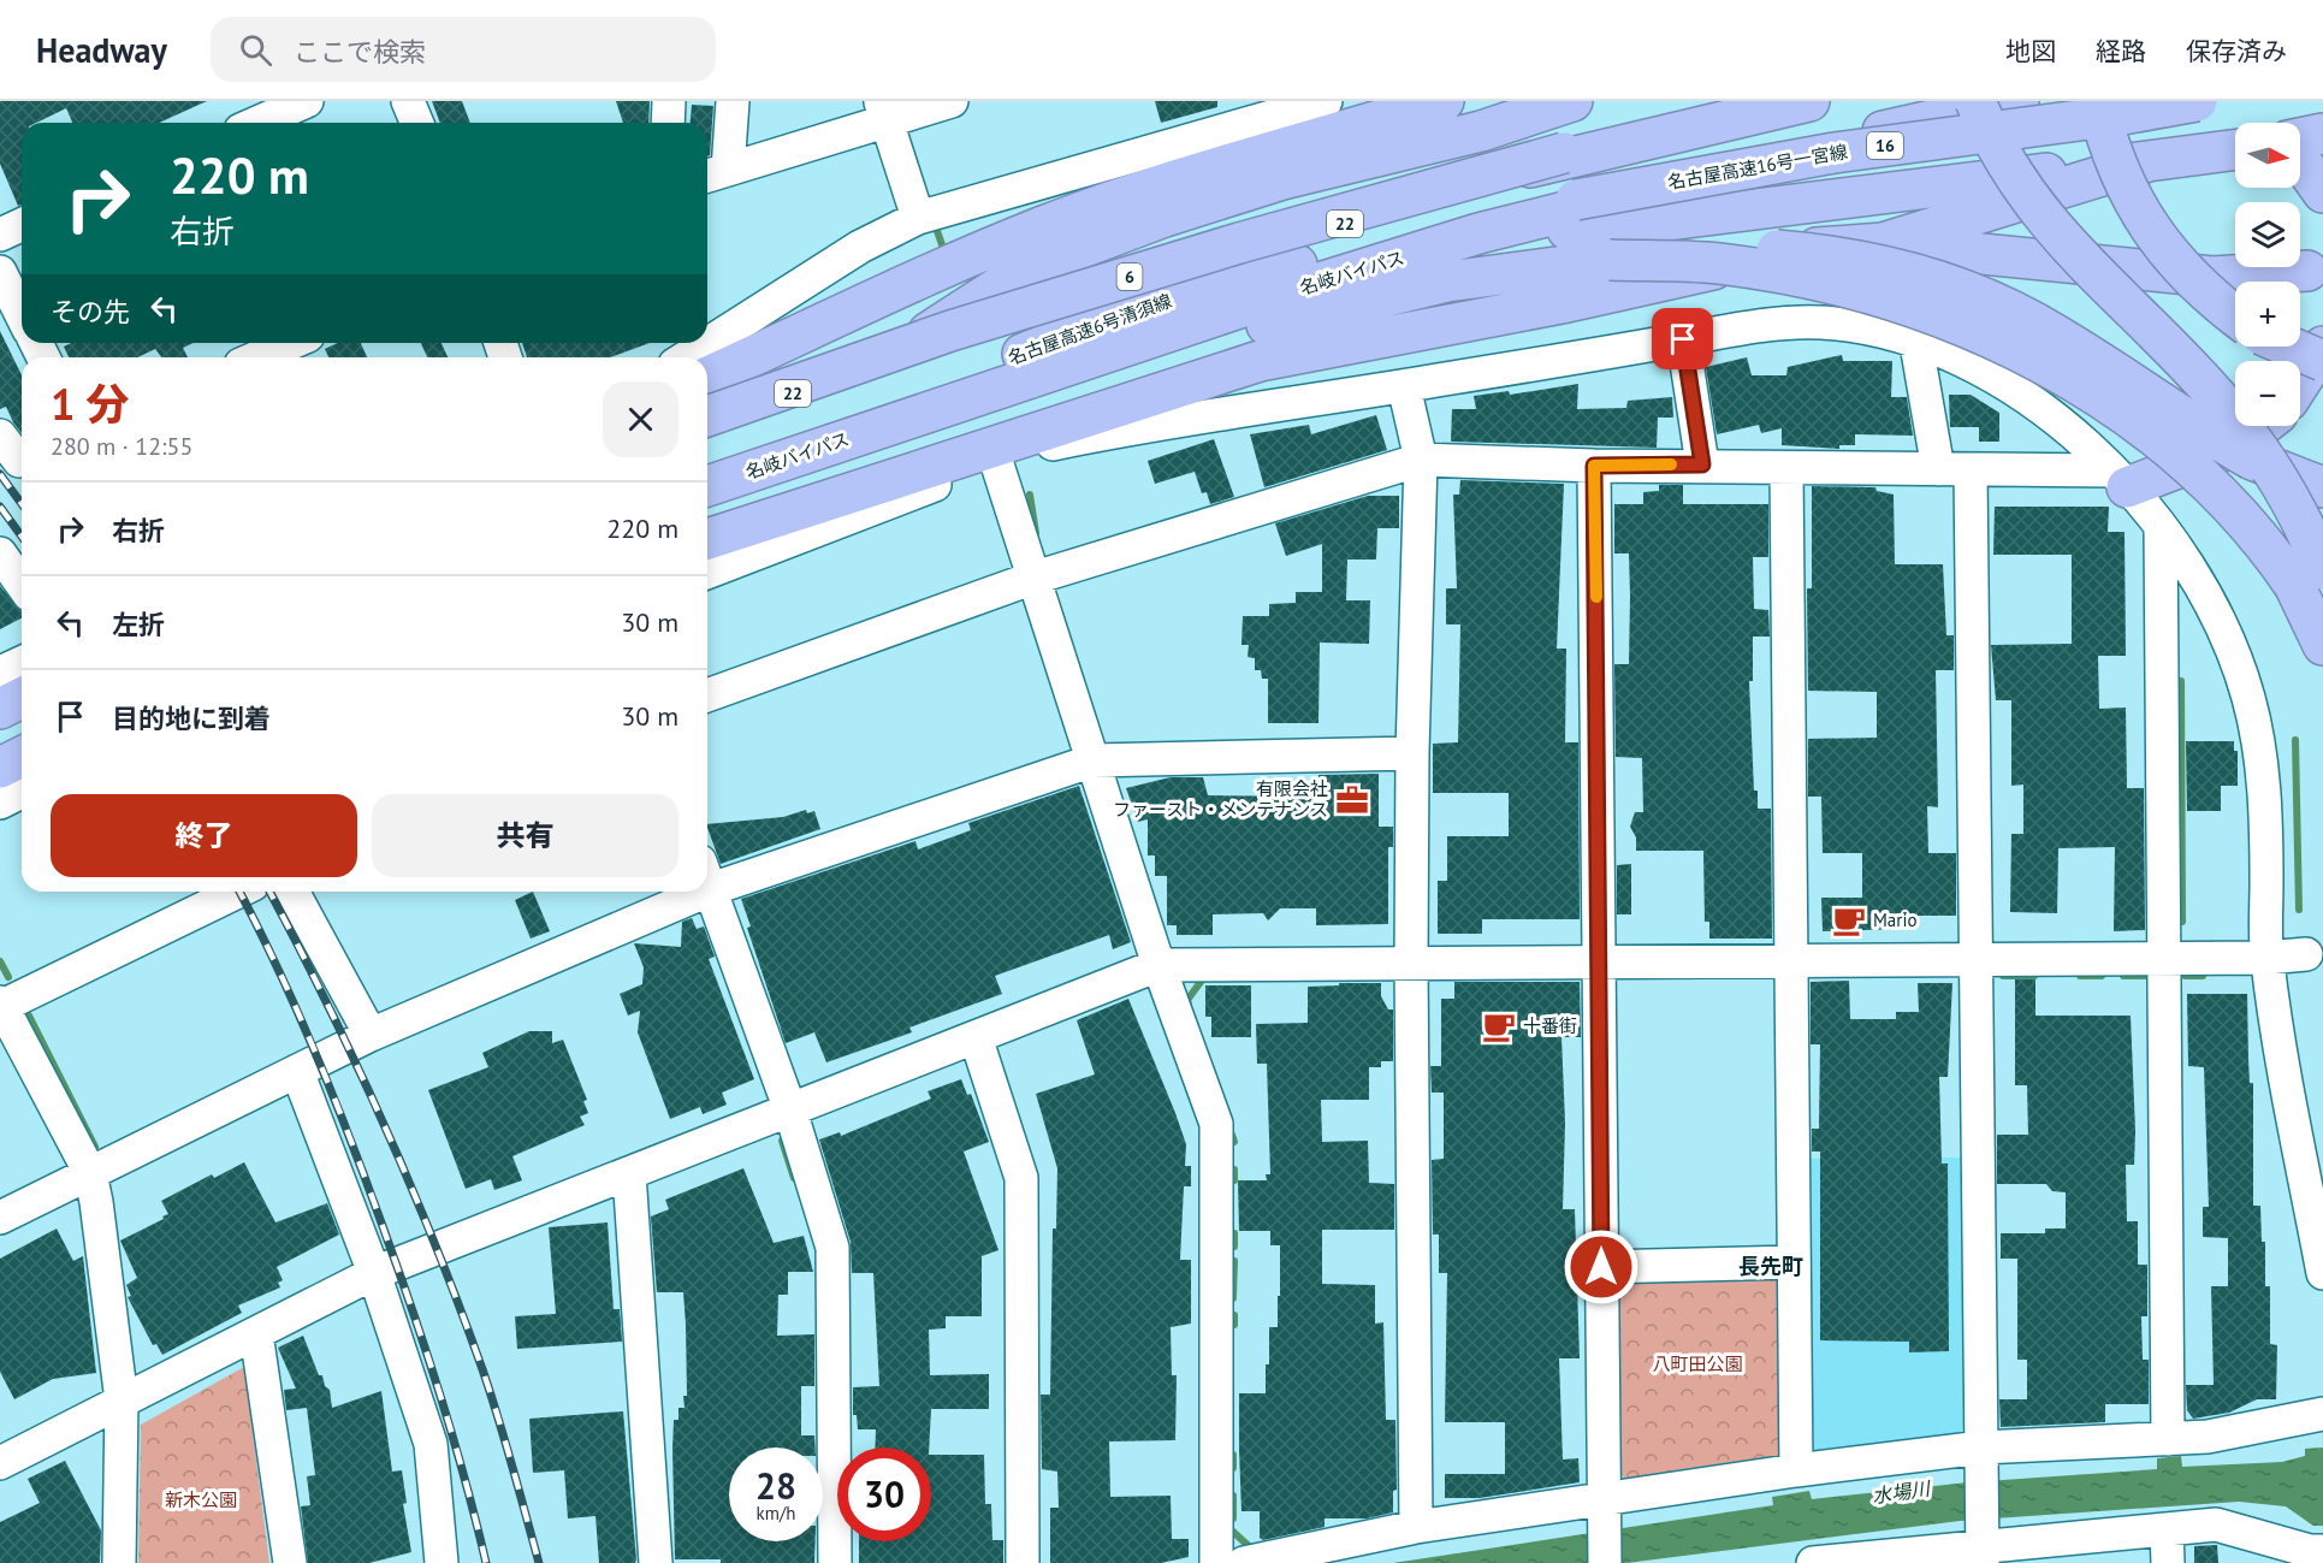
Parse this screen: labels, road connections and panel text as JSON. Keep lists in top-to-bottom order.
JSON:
{
  "streets": {
    "highway": [
      "16",
      "名古屋高速16号一宮線",
      "22",
      "名岐バイパス",
      "6",
      "名古屋高速6号清須線"
    ]
  },
  "crossings": [
    ["名古屋高速16号一宮線", "名古屋高速6号清須線"]
  ],
  "districts": ["長先町"],
  "water": ["水場川"],
  "parks": ["八町田公園", "新木公園"],
  "places": {
    "office": ["有限会社 ファースト・メンテナンス"],
    "cafe": ["Mario", "十番街"]
  },
  "north": "right",
  "page": {
    "header": "Headway",
    "search": "ここで検索",
    "nav": ["地図", "経路", "保存済み"],
    "map_buttons": ["+", "−"],
    "turn": ["220 m", "右折"],
    "then": "その先",
    "heading": ["1 分", "280 m · 12:55"],
    "list": [
      {
        "name": "右折",
        "value": "220 m"
      },
      {
        "name": "左折",
        "value": "30 m"
      },
      {
        "name": "目的地に到着",
        "value": "30 m"
      }
    ],
    "buttons": ["終了", "共有"],
    "speed": "28 km/h",
    "limit": "30"
  }
}
